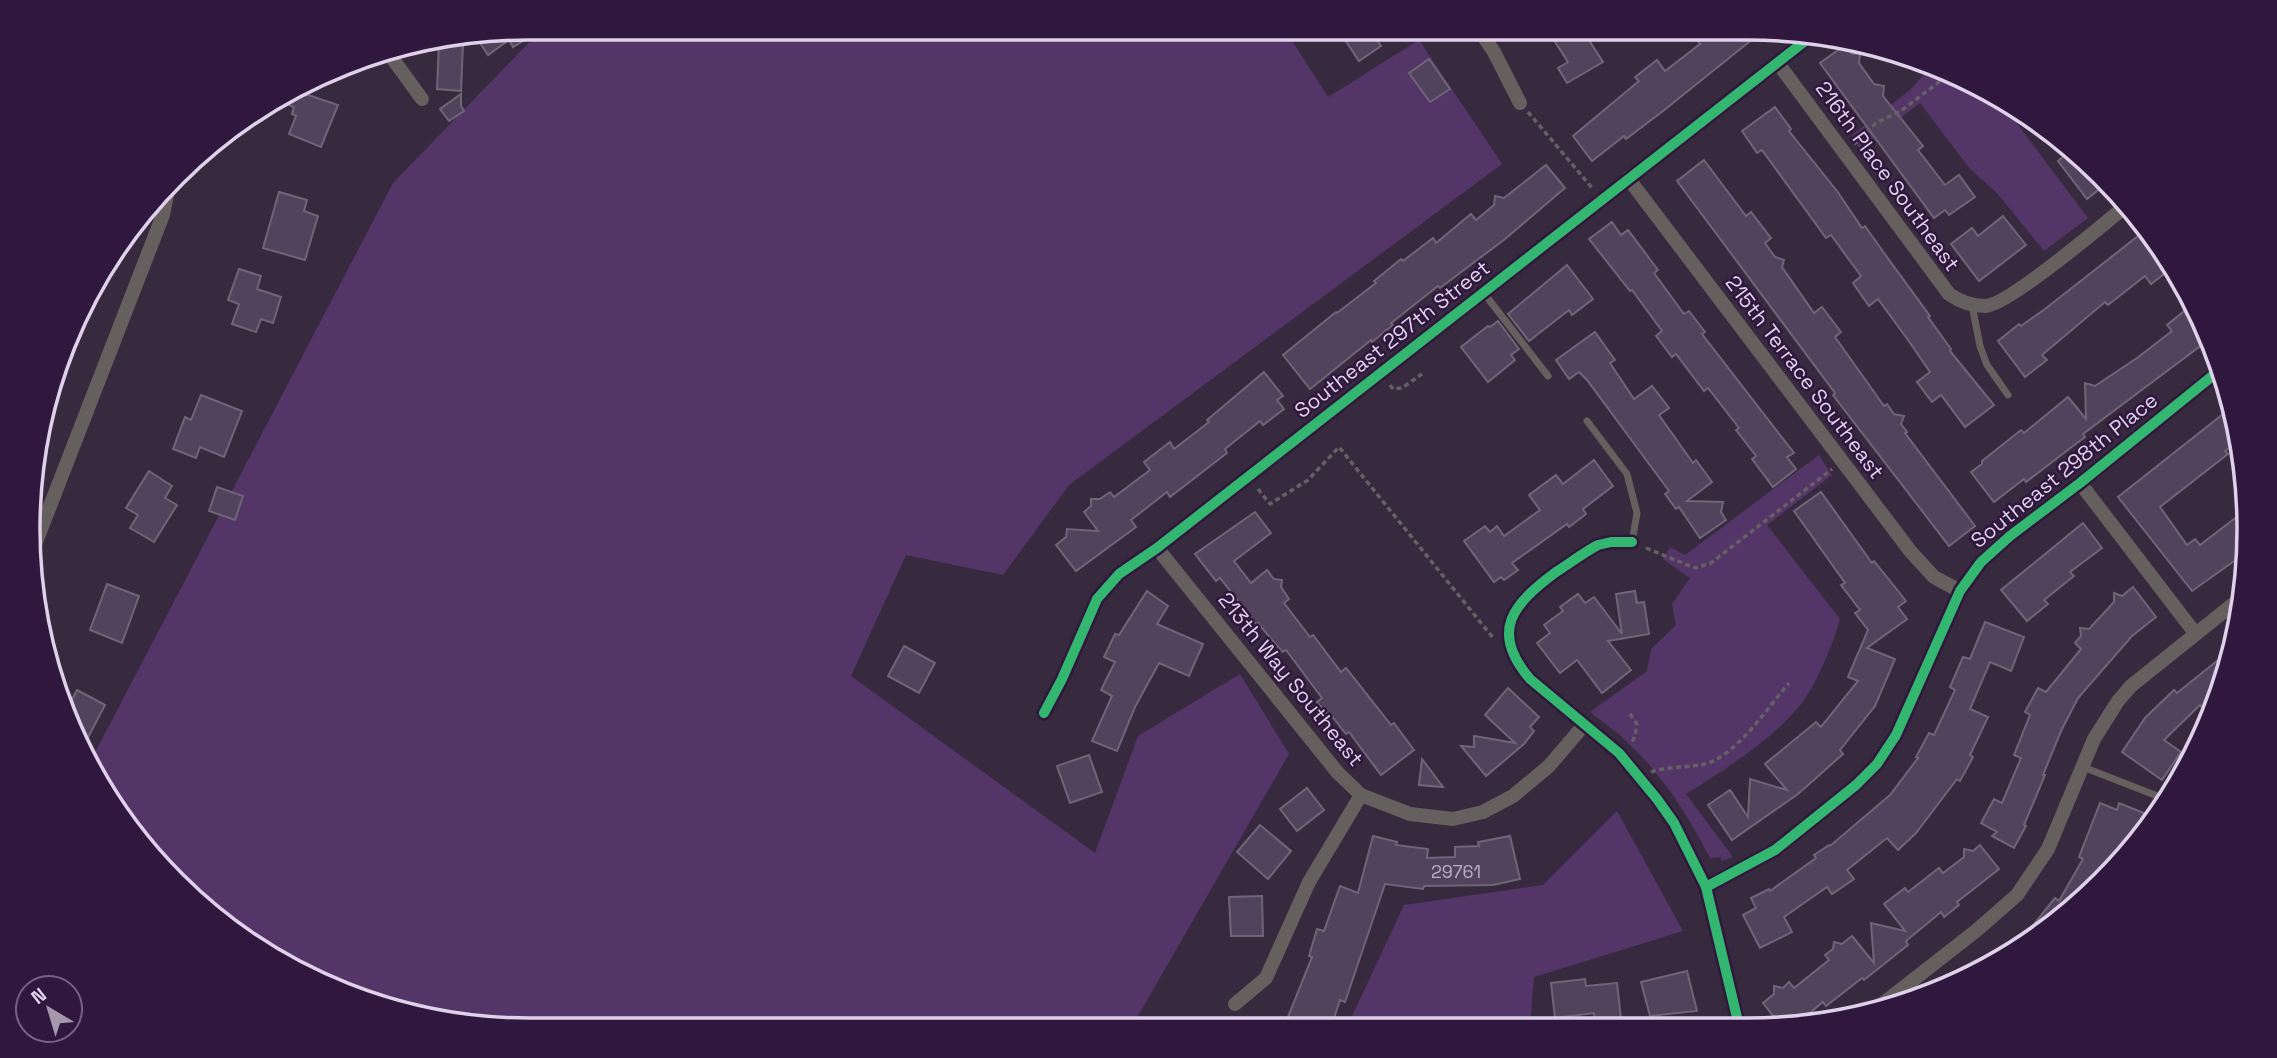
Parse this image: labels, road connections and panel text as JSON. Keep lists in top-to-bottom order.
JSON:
{
  "streets": {
    "street": [
      "216th Place Southeast",
      "Southeast 297th Street",
      "215th Terrace Southeast",
      "Southeast 298th Place",
      "213th Way Southeast"
    ]
  },
  "crossings": [
    ["216th Place Southeast", "Southeast 297th Street"],
    ["Southeast 297th Street", "215th Terrace Southeast"],
    ["Southeast 297th Street", "213th Way Southeast"],
    ["215th Terrace Southeast", "Southeast 298th Place"]
  ],
  "house_numbers": ["29761"],
  "north": "top left"
}
